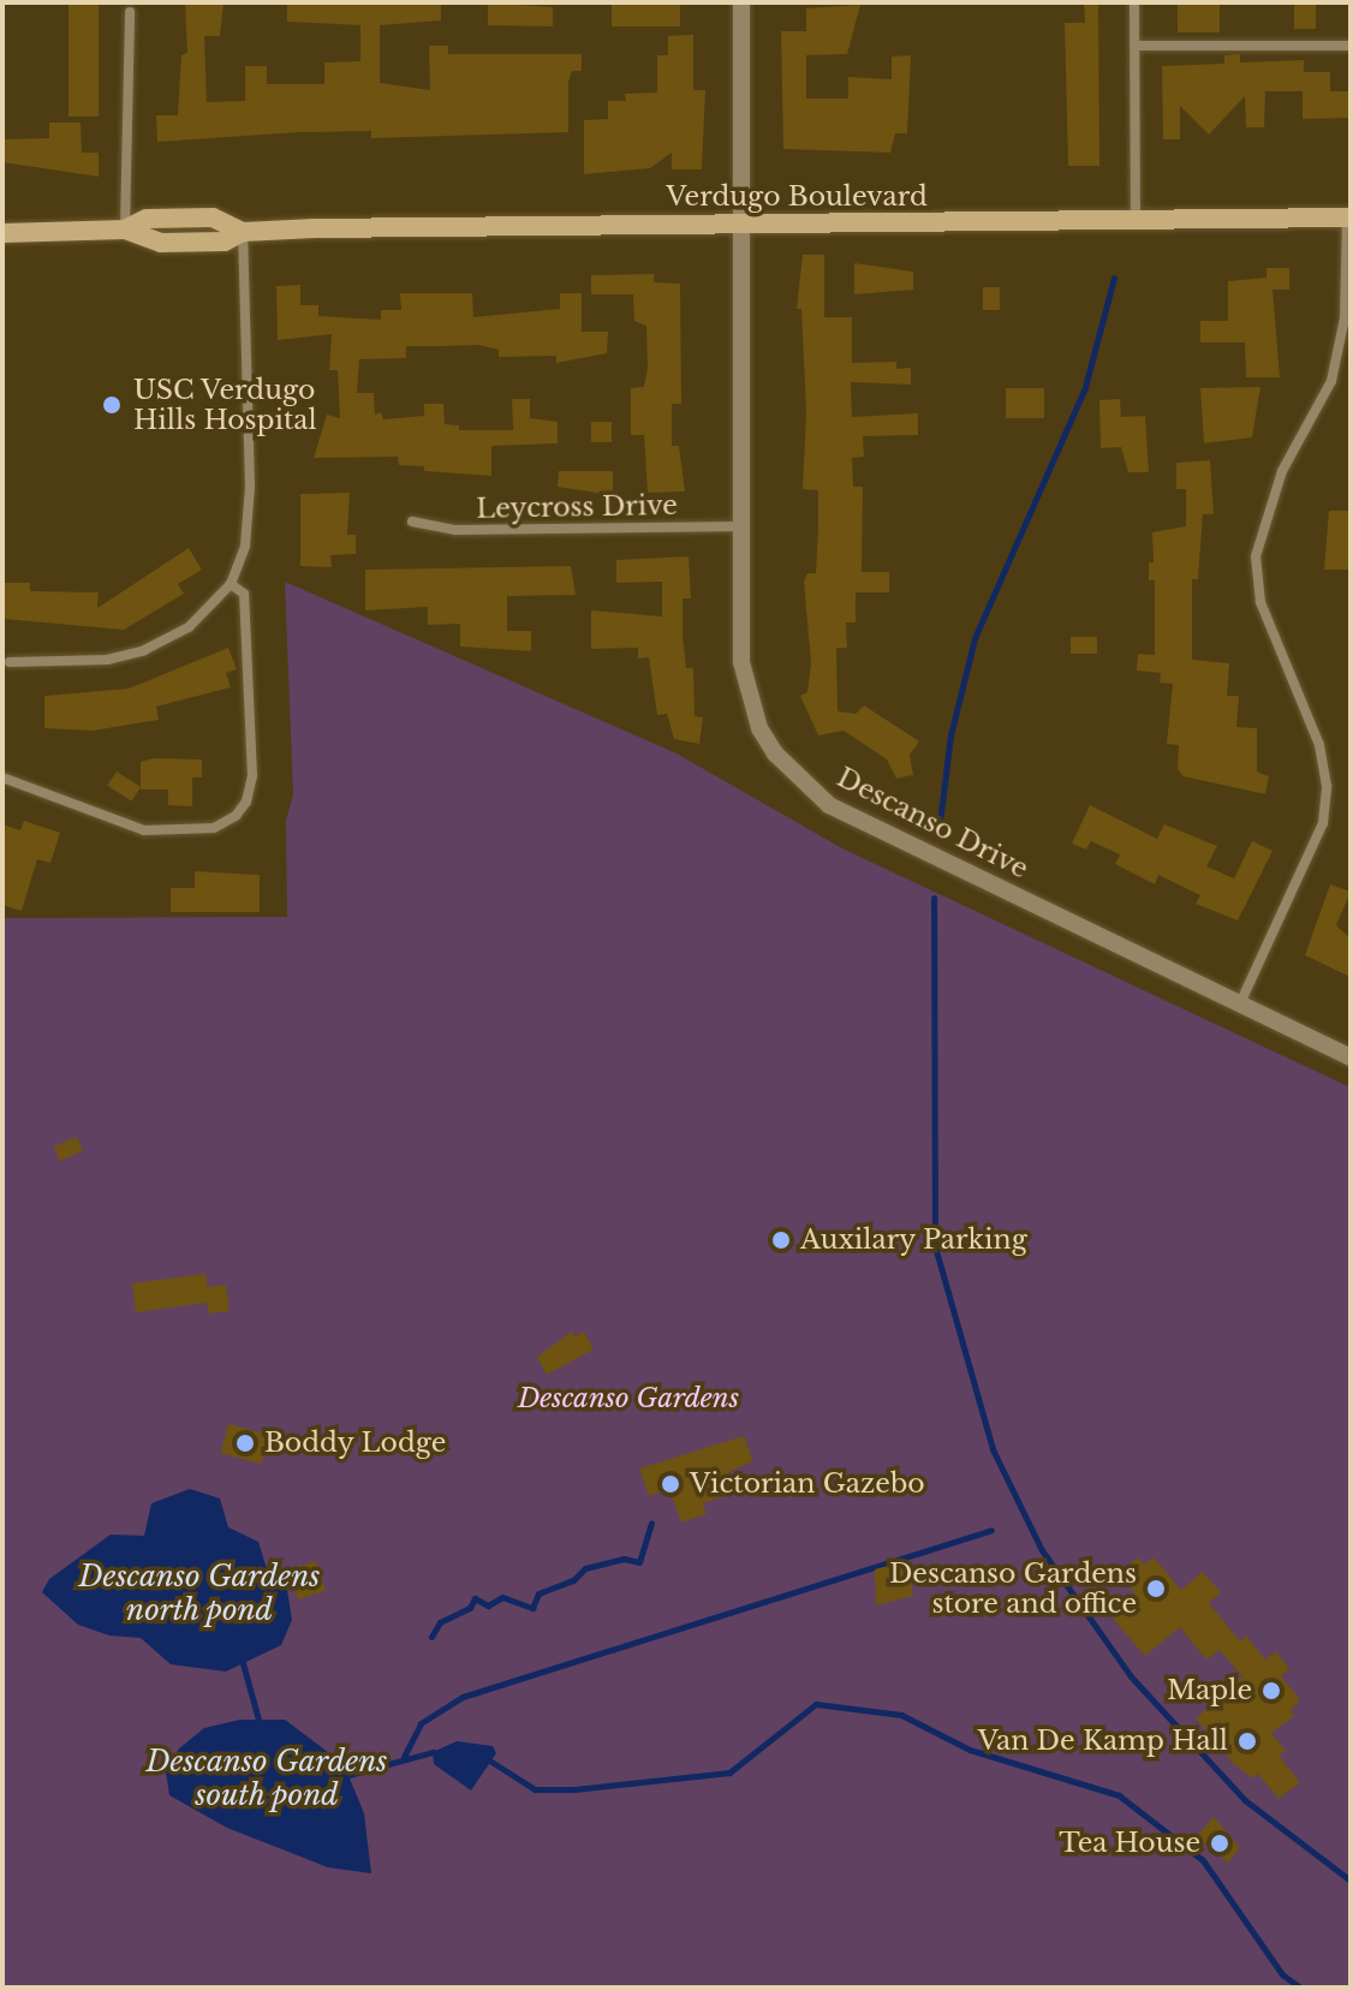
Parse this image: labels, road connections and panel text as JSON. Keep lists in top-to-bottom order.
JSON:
{
  "streets": {
    "main road": ["Verdugo Boulevard"],
    "street": ["Leycross Drive", "Descanso Drive"]
  },
  "crossings": [
    ["Verdugo Boulevard", "Descanso Drive"],
    ["Leycross Drive", "Descanso Drive"]
  ],
  "water": ["Descanso Gardens north pond", "Descanso Gardens south pond"],
  "parks": ["Descanso Gardens"],
  "places": [
    "USC Verdugo Hills Hospital",
    "Auxilary Parking",
    "Boddy Lodge",
    "Victorian Gazebo",
    "Descanso Gardens store and office",
    "Maple",
    "Van De Kamp Hall",
    "Tea House"
  ]
}
